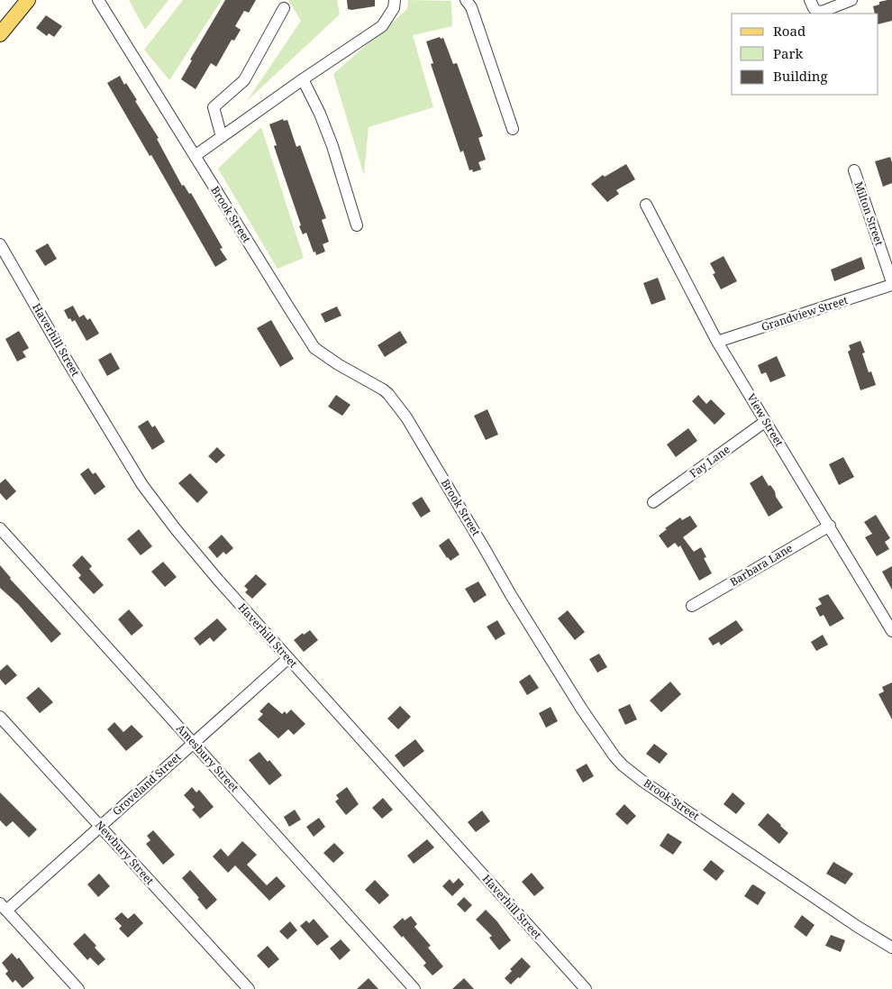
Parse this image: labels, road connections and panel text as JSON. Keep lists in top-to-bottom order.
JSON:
{
  "streets": {
    "street": [
      "Milton Street",
      "Brook Street",
      "Grandview Street",
      "Haverhill Street",
      "View Street",
      "Fay Lane",
      "Barbara Lane",
      "Amesbury Street",
      "Groveland Street",
      "Newbury Street"
    ]
  },
  "crossings": [
    ["Milton Street", "Grandview Street"],
    ["Grandview Street", "View Street"],
    ["Haverhill Street", "Groveland Street"],
    ["View Street", "Fay Lane"],
    ["View Street", "Barbara Lane"],
    ["Amesbury Street", "Groveland Street"],
    ["Groveland Street", "Newbury Street"]
  ],
  "legend": ["Road", "Park", "Building"]
}
